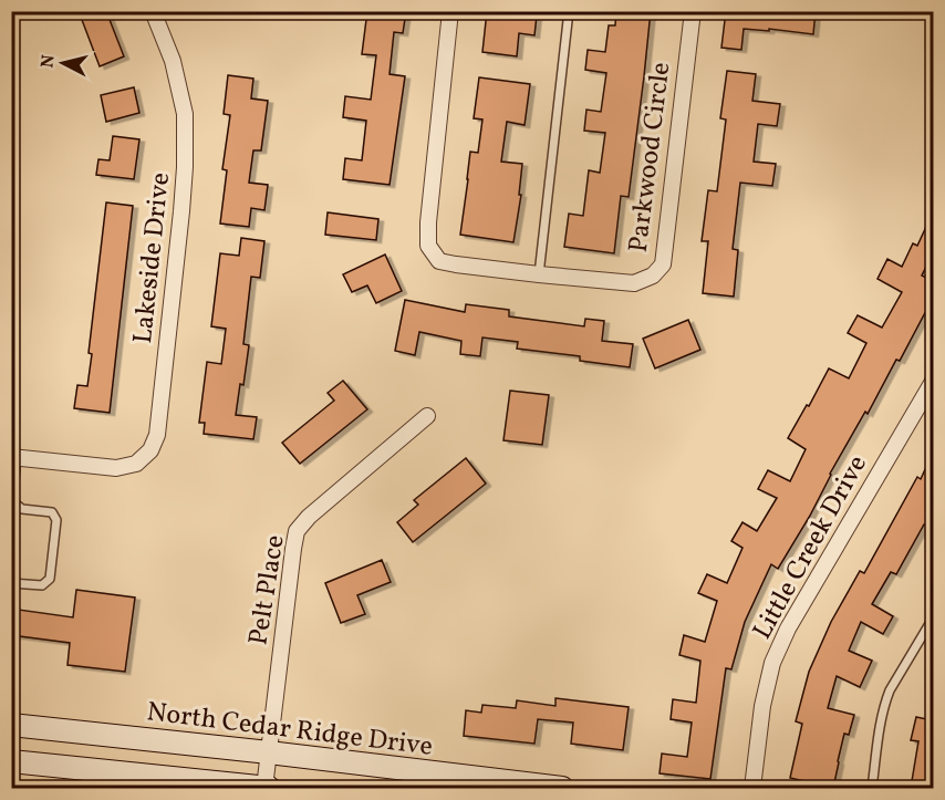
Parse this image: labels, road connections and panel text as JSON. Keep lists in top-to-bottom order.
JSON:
{
  "streets": {
    "main road": ["North Cedar Ridge Drive"],
    "street": [
      "Parkwood Circle",
      "Lakeside Drive",
      "Little Creek Drive",
      "Pelt Place"
    ]
  },
  "crossings": [
    ["Pelt Place", "North Cedar Ridge Drive"]
  ],
  "north": "left"
}
